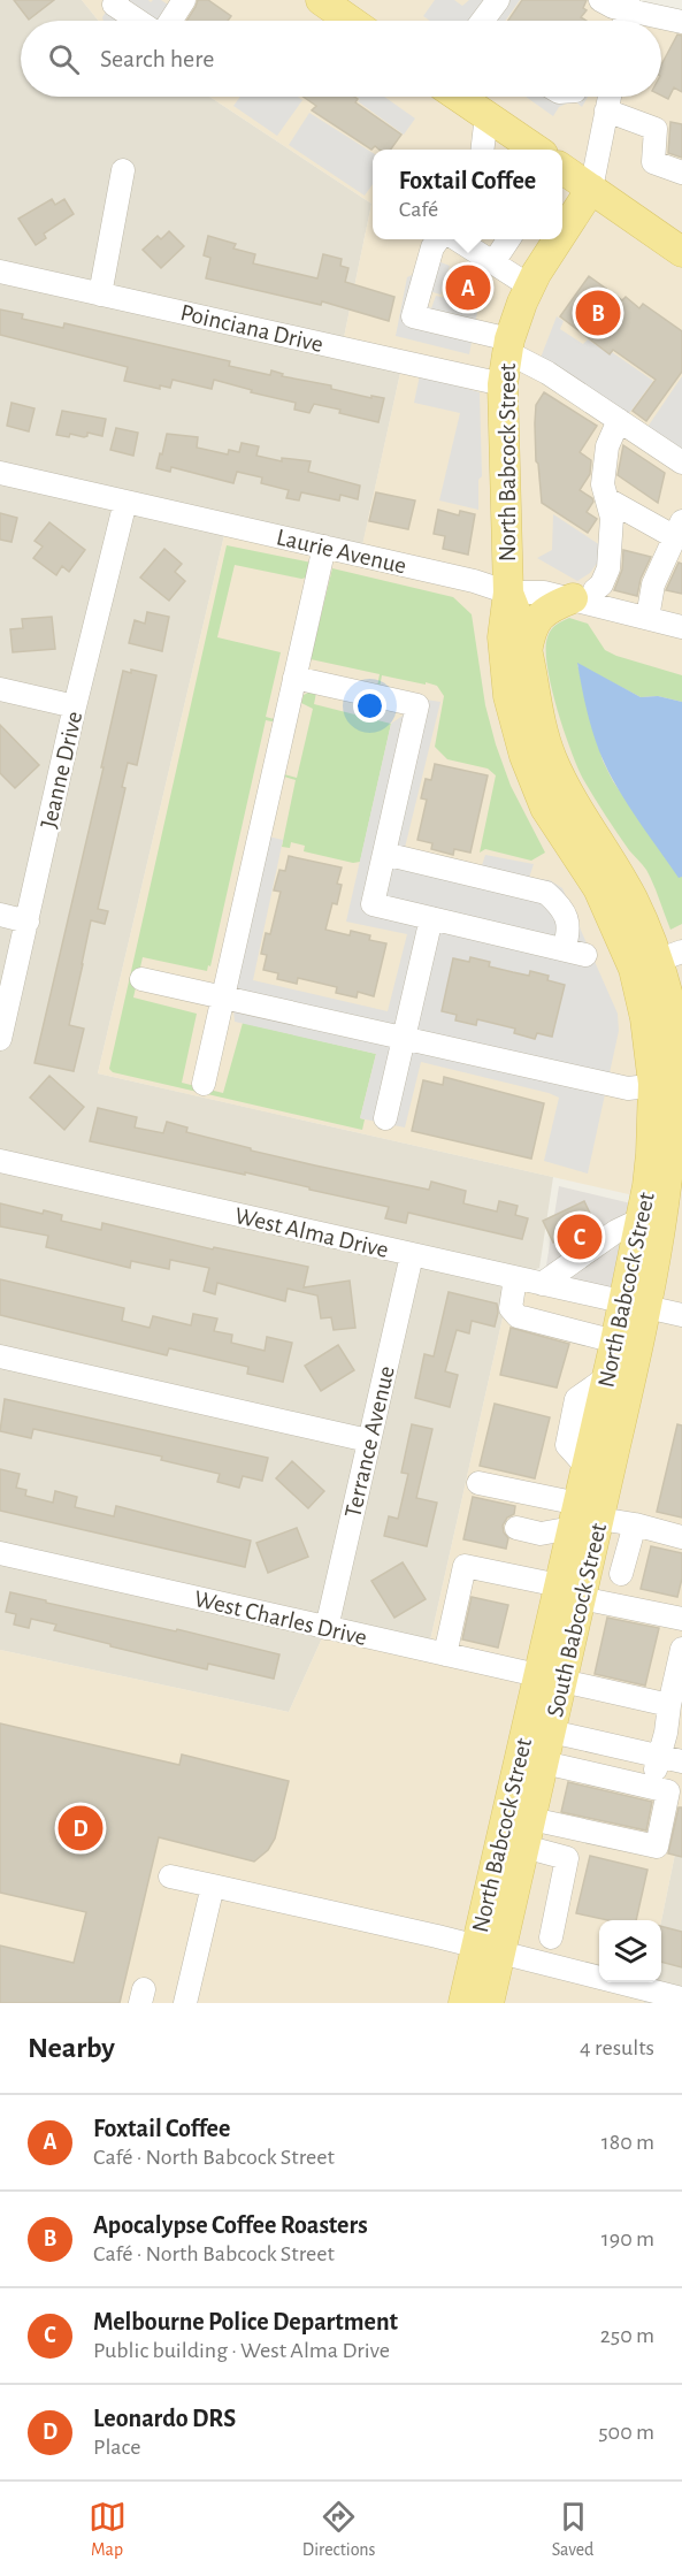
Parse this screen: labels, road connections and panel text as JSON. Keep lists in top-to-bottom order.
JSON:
{
  "streets": {
    "main road": ["North Babcock Street", "South Babcock Street"],
    "street": [
      "Poinciana Drive",
      "Laurie Avenue",
      "Jeanne Drive",
      "West Alma Drive",
      "Terrance Avenue",
      "West Charles Drive"
    ]
  },
  "crossings": [
    ["Poinciana Drive", "North Babcock Street"],
    ["North Babcock Street", "Laurie Avenue"],
    ["North Babcock Street", "West Alma Drive"],
    ["North Babcock Street", "West Charles Drive"],
    ["North Babcock Street", "South Babcock Street"],
    ["Laurie Avenue", "Jeanne Drive"],
    ["West Alma Drive", "Terrance Avenue"],
    ["Terrance Avenue", "West Charles Drive"],
    ["West Charles Drive", "South Babcock Street"]
  ],
  "page": {
    "search": "Search here",
    "popup": ["Foxtail Coffee", "Café"],
    "pins": [
      "A",
      "B",
      "C",
      "D"
    ],
    "heading": ["Nearby", "4 results"],
    "list": [
      {
        "mark": "A",
        "name": "Foxtail Coffee",
        "note": "Café · North Babcock Street",
        "value": "180 m"
      },
      {
        "mark": "B",
        "name": "Apocalypse Coffee Roasters",
        "note": "Café · North Babcock Street",
        "value": "190 m"
      },
      {
        "mark": "C",
        "name": "Melbourne Police Department",
        "note": "Public building · West Alma Drive",
        "value": "250 m"
      },
      {
        "mark": "D",
        "name": "Leonardo DRS",
        "note": "Place",
        "value": "500 m"
      }
    ],
    "nav": ["Map", "Directions", "Saved"]
  }
}
